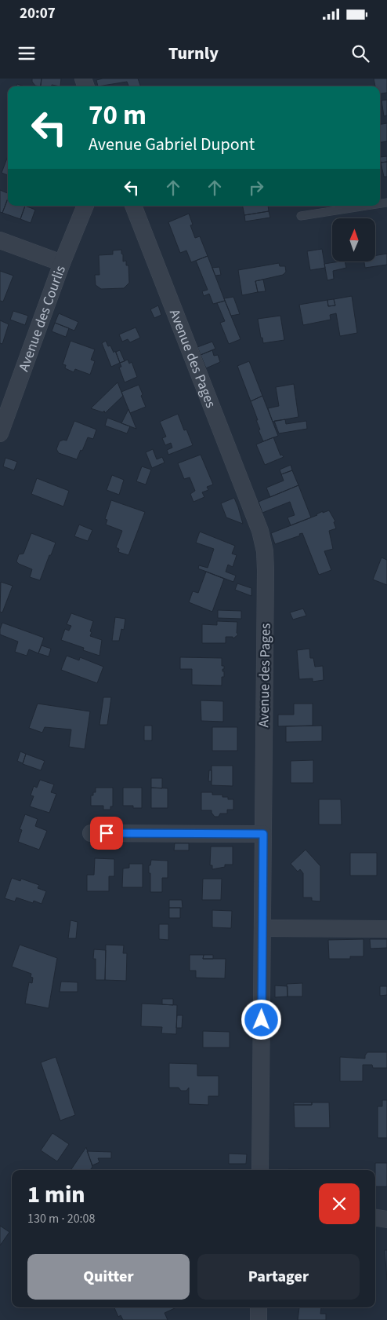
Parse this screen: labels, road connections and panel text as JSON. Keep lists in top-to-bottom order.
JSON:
{
  "streets": {
    "street": ["Avenue des Courlis", "Avenue des Pages"]
  },
  "north": "top",
  "page": {
    "status": "20:07",
    "header": "Turnly",
    "turn": ["70 m", "Avenue Gabriel Dupont"],
    "heading": ["1 min", "130 m · 20:08"],
    "buttons": ["Quitter", "Partager"]
  }
}
